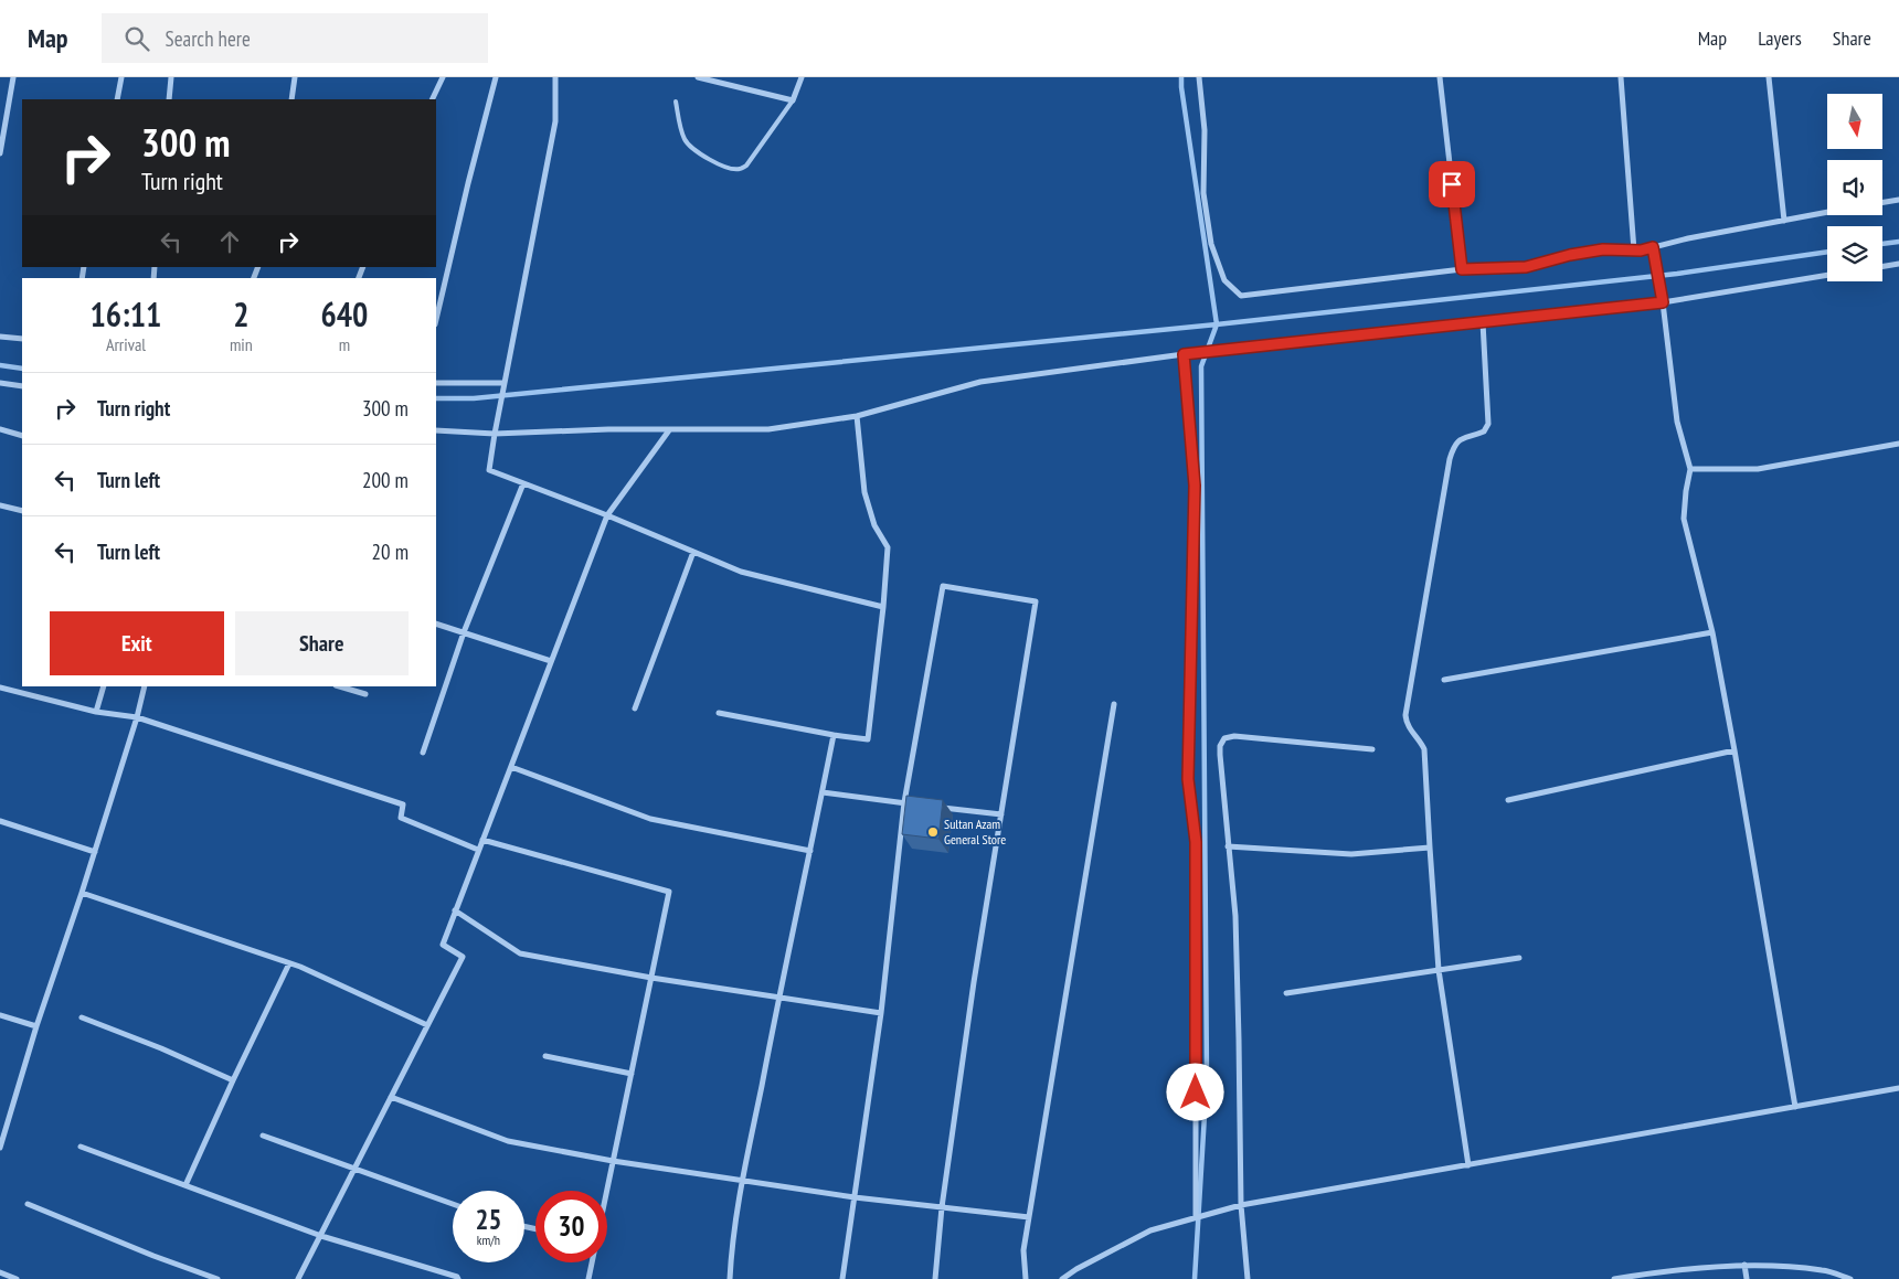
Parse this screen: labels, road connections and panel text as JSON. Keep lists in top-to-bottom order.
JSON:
{
  "places": ["Sultan Azam General Store"],
  "north": "bottom",
  "page": {
    "header": "Map",
    "search": "Search here",
    "nav": ["Map", "Layers", "Share"],
    "turn": ["300 m", "Turn right"],
    "eta": [
      "16:11",
      "Arrival",
      "2",
      "min",
      "640",
      "m"
    ],
    "list": [
      {
        "name": "Turn right",
        "value": "300 m"
      },
      {
        "name": "Turn left",
        "value": "200 m"
      },
      {
        "name": "Turn left",
        "value": "20 m"
      }
    ],
    "buttons": ["Exit", "Share"],
    "speed": "25 km/h",
    "limit": "30"
  }
}
